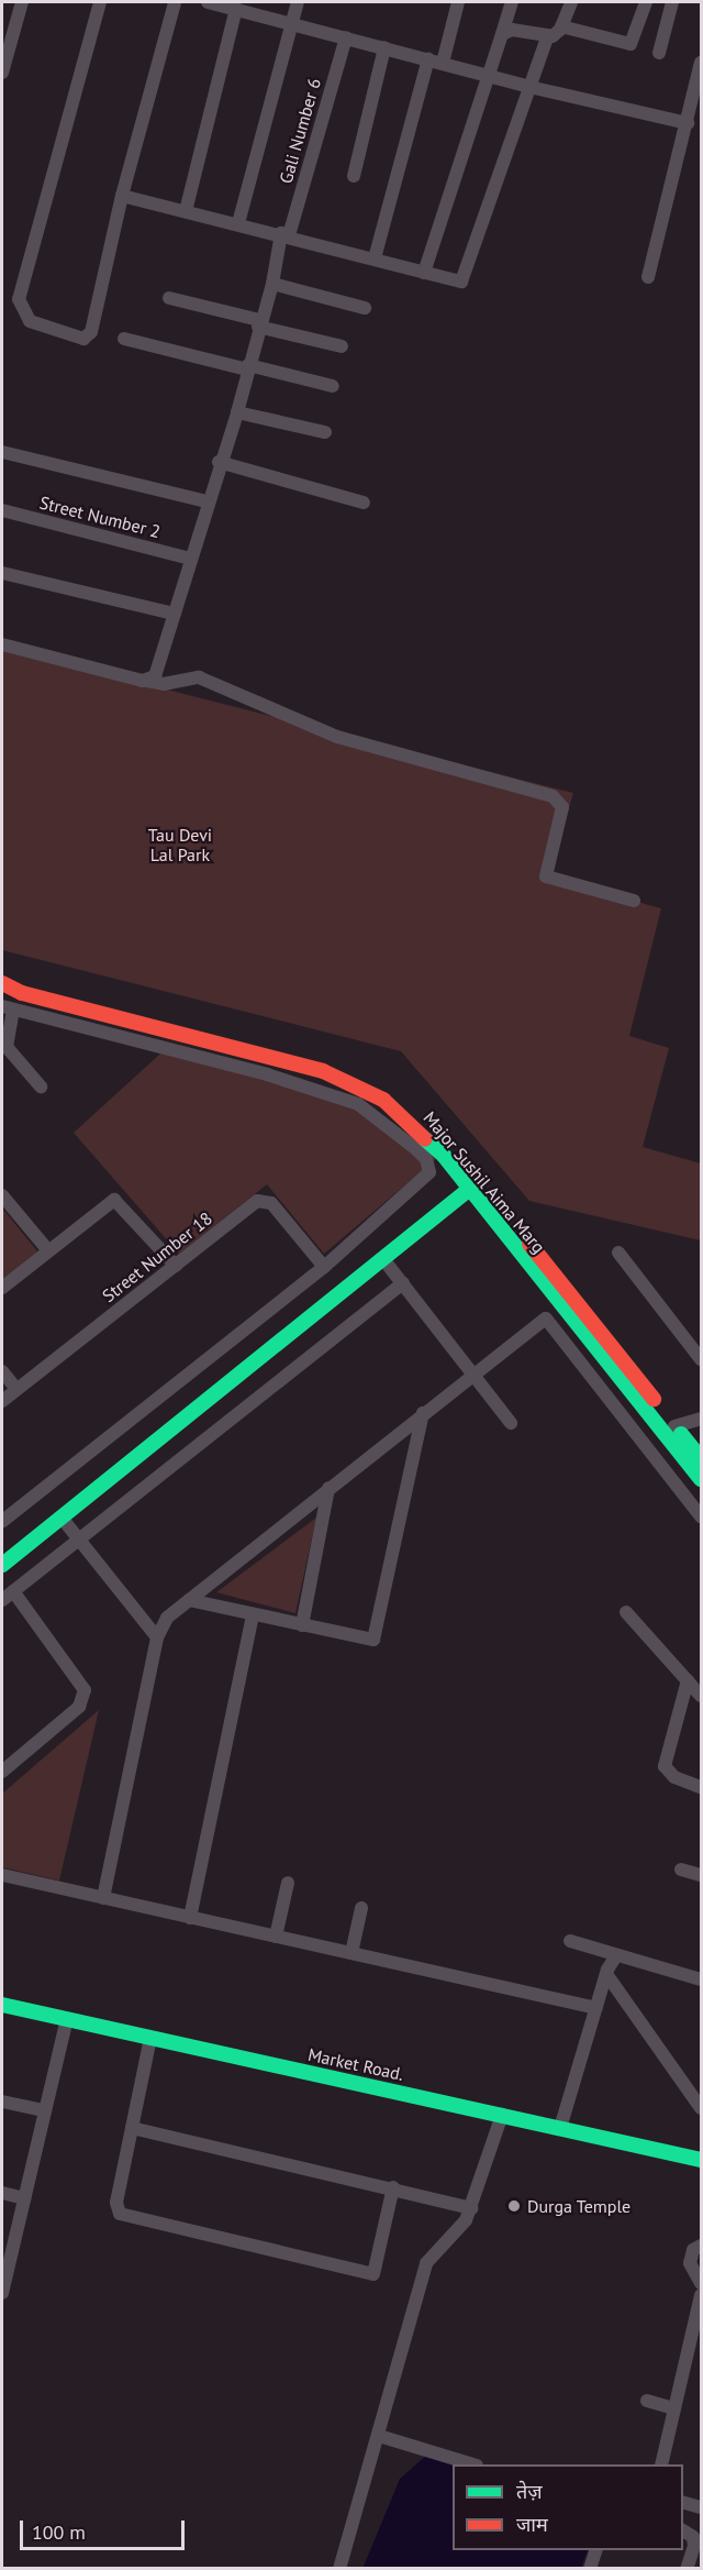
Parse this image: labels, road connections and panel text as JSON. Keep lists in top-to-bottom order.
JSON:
{
  "streets": {
    "street": [
      "Gali Number 6",
      "Street Number 2",
      "Major Sushil Aima Marg",
      "Street Number 18",
      "Market Road."
    ]
  },
  "crossings": [
    ["Gali Number 6", "Street Number 2"]
  ],
  "parks": ["Tau Devi Lal Park"],
  "places": ["Durga Temple"],
  "legend": ["तेज़", "जाम"],
  "scale_bar": "100 m"
}
